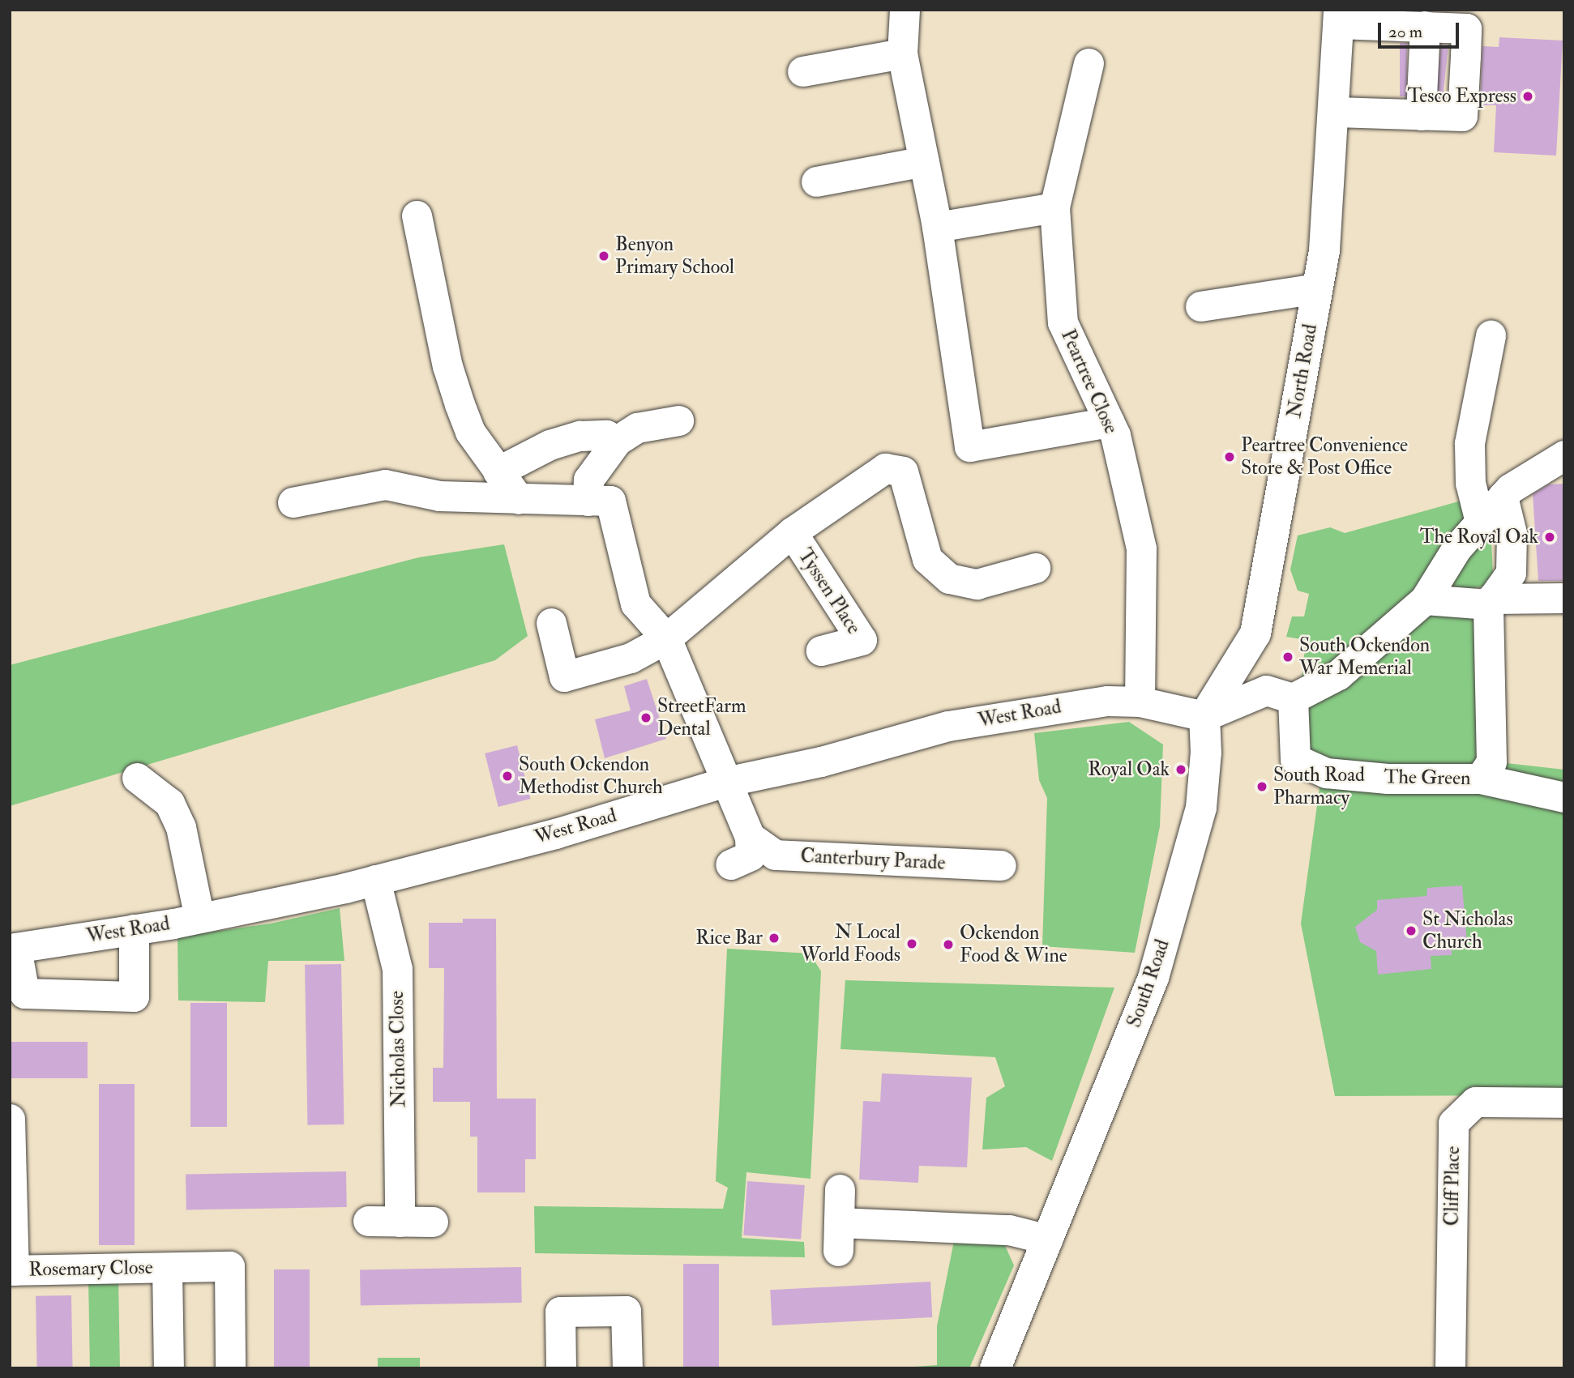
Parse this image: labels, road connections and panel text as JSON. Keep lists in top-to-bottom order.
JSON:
{
  "streets": {
    "main road": ["North Road", "South Road"],
    "street": [
      "Peartree Close",
      "Tyssen Place",
      "West Road",
      "The Green",
      "Canterbury Parade",
      "Nicholas Close",
      "Cliff Place",
      "Rosemary Close"
    ]
  },
  "crossings": [
    ["North Road", "West Road"],
    ["North Road", "South Road"],
    ["Peartree Close", "West Road"],
    ["West Road", "South Road"],
    ["West Road", "Nicholas Close"]
  ],
  "places": [
    "Tesco Express",
    "Benyon Primary School",
    "Peartree Convenience Store & Post Office",
    "The Royal Oak",
    "South Ockendon War Memerial",
    "StreetFarm Dental",
    "Royal Oak",
    "South Ockendon Methodist Church",
    "South Road Pharmacy",
    "St Nicholas Church",
    "Rice Bar",
    "N Local World Foods",
    "Ockendon Food & Wine"
  ],
  "scale_bar": "20 m"
}
